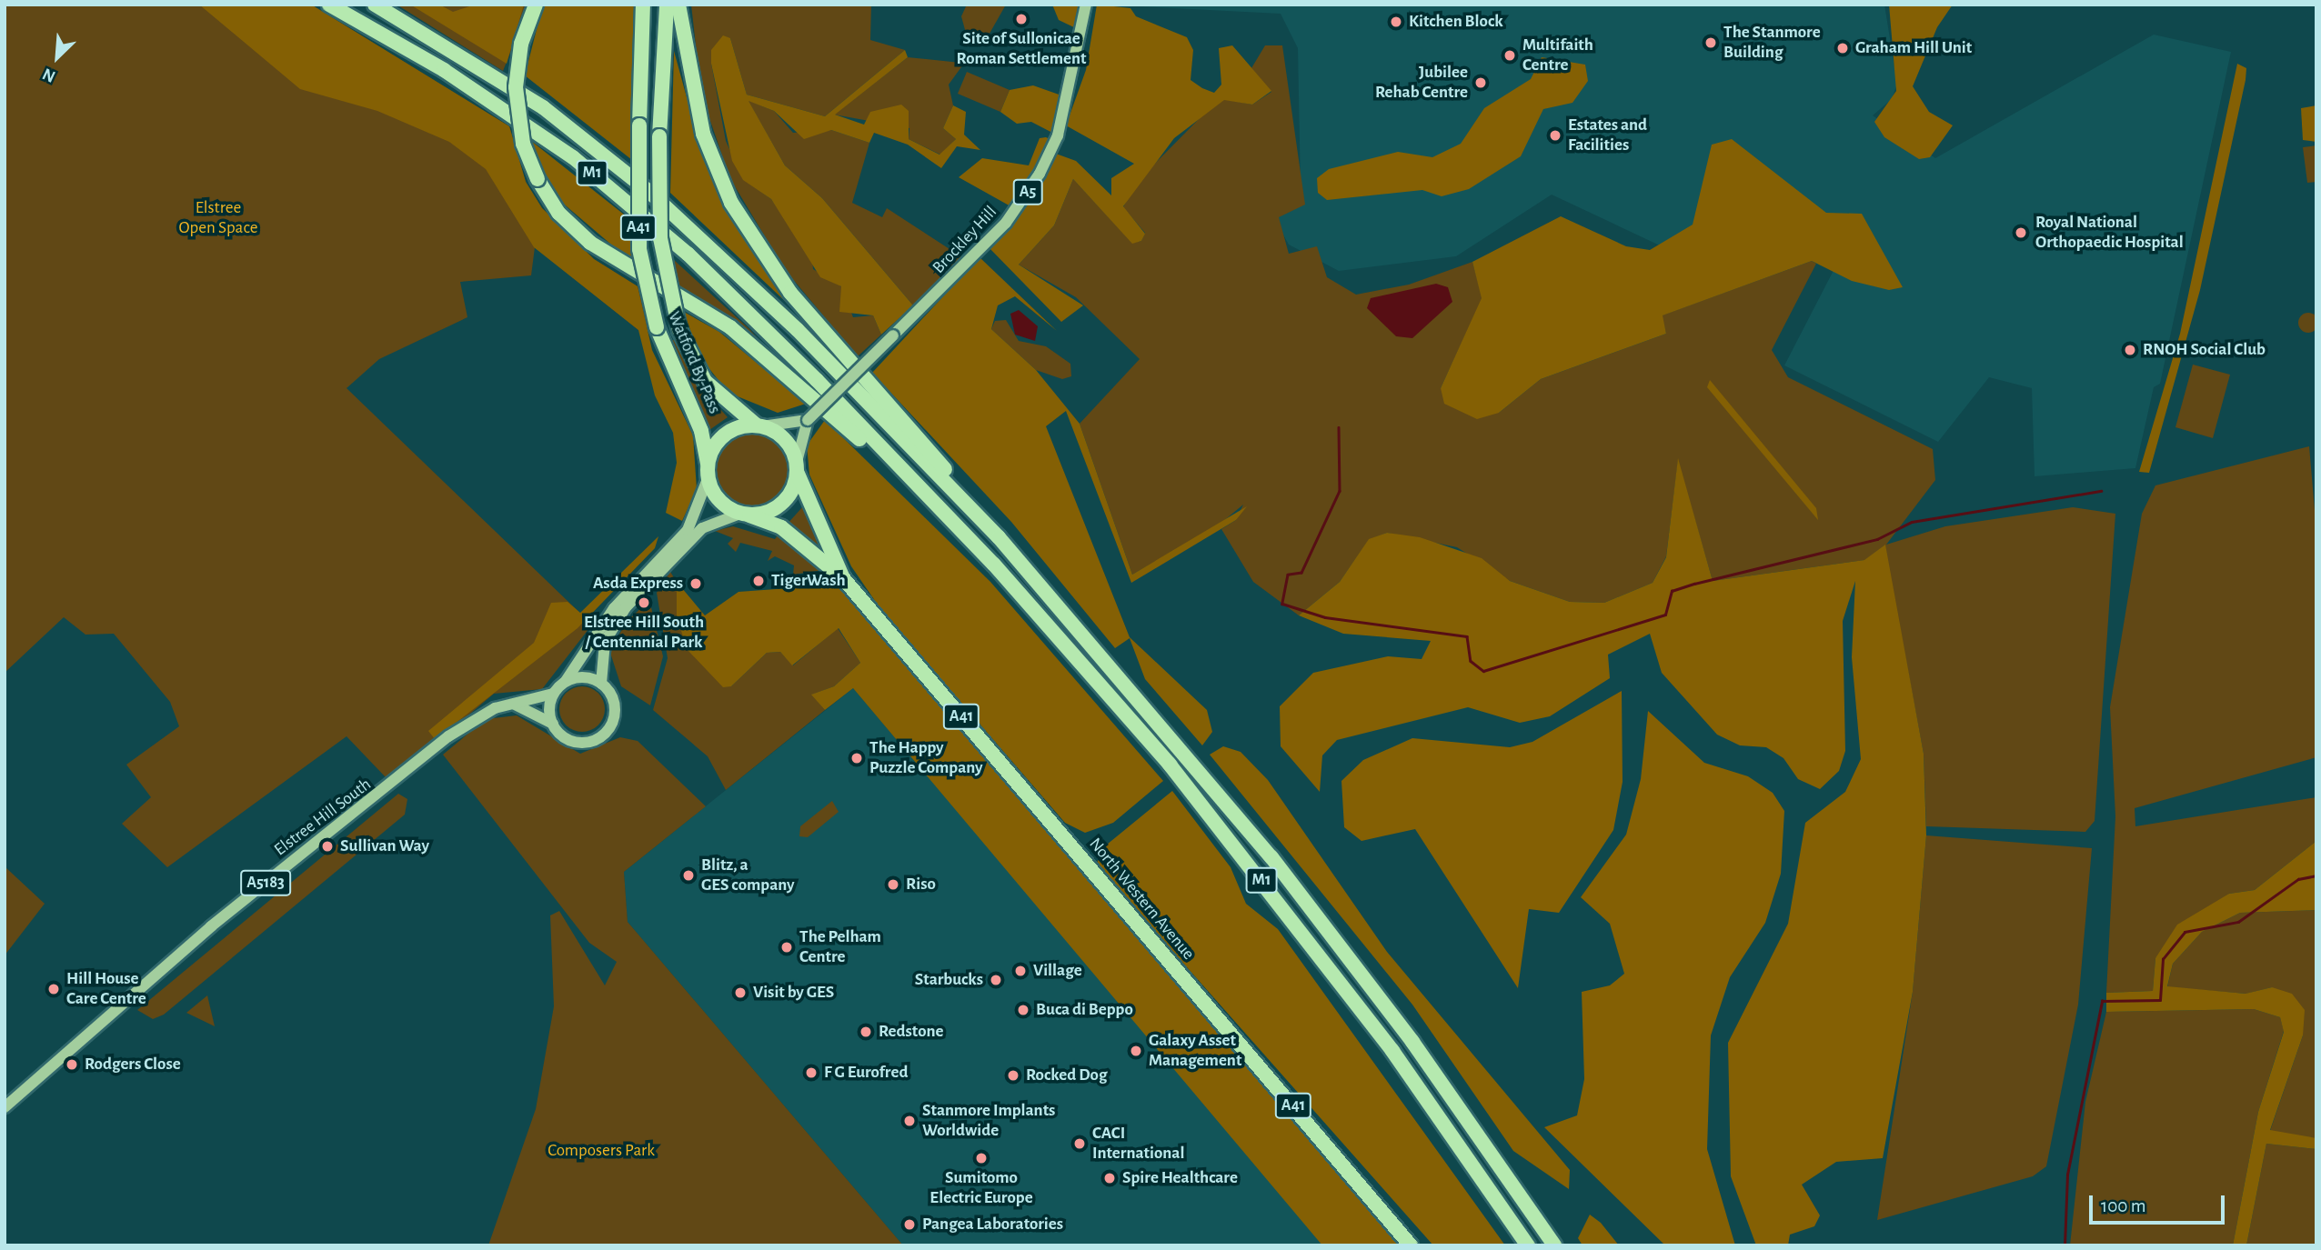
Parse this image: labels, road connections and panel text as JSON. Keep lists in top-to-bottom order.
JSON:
{
  "streets": {
    "highway": [
      "M1",
      "A41",
      "Watford By-Pass",
      "North Western Avenue"
    ],
    "main road": [
      "A5",
      "Brockley Hill",
      "Elstree Hill South",
      "A5183"
    ]
  },
  "crossings": [
    ["Watford By-Pass", "North Western Avenue"]
  ],
  "parks": ["Elstree Open Space", "Composers Park"],
  "places": [
    "Site of Sullonicae Roman Settlement",
    "Kitchen Block",
    "The Stanmore Building",
    "Graham Hill Unit",
    "Multifaith Centre",
    "Jubilee Rehab Centre",
    "Estates and Facilities",
    "Royal National Orthopaedic Hospital",
    "RNOH Social Club",
    "TigerWash",
    "Asda Express",
    "Elstree Hill South / Centennial Park",
    "The Happy Puzzle Company",
    "Sullivan Way",
    "Blitz, a GES company",
    "Riso",
    "The Pelham Centre",
    "Village",
    "Starbucks",
    "Hill House Care Centre",
    "Visit by GES",
    "Buca di Beppo",
    "Redstone",
    "Galaxy Asset Management",
    "Rodgers Close",
    "F G Eurofred",
    "Rocked Dog",
    "Stanmore Implants Worldwide",
    "CACI International",
    "Sumitomo Electric Europe",
    "Spire Healthcare",
    "Pangea Laboratories"
  ],
  "scale_bar": "100 m",
  "north": "bottom left"
}
